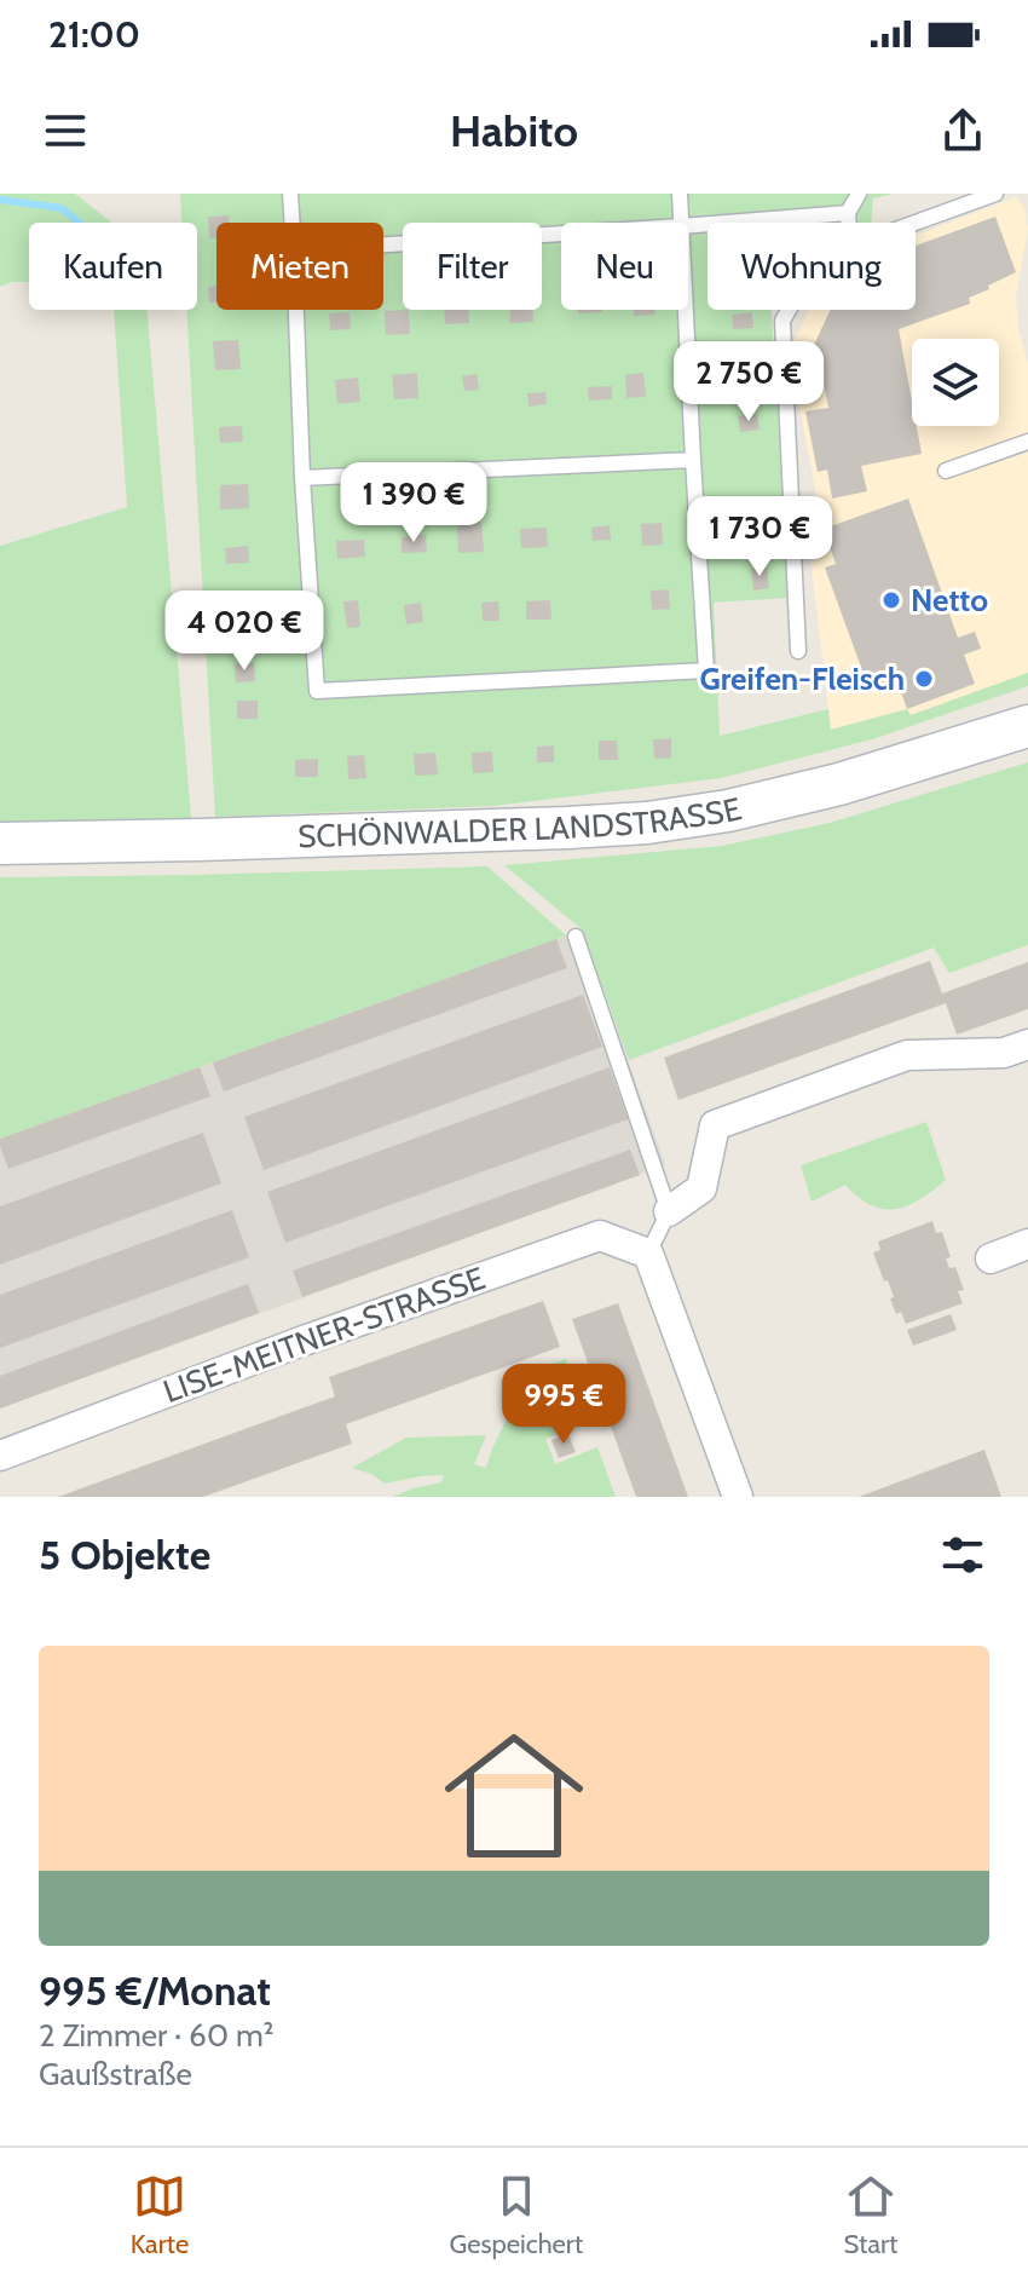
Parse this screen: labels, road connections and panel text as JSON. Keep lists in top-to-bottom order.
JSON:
{
  "streets": {
    "main road": ["SCHÖNWALDER LANDSTRASSE"],
    "street": ["LISE-MEITNER-STRASSE"]
  },
  "places": ["Netto", "Greifen-Fleisch"],
  "page": {
    "status": "21:00",
    "header": "Habito",
    "chip": [
      "Kaufen",
      "Mieten",
      "Filter",
      "Neu",
      "Wohnung"
    ],
    "price": [
      "2 750 €",
      "1 390 €",
      "1 730 €",
      "4 020 €",
      "995 €"
    ],
    "heading": "5 Objekte",
    "list": [
      {
        "name": "995 €/Monat",
        "note": "2 Zimmer · 60 m² · Gaußstraße"
      }
    ],
    "tabs": ["Karte", "Gespeichert", "Start"]
  }
}
